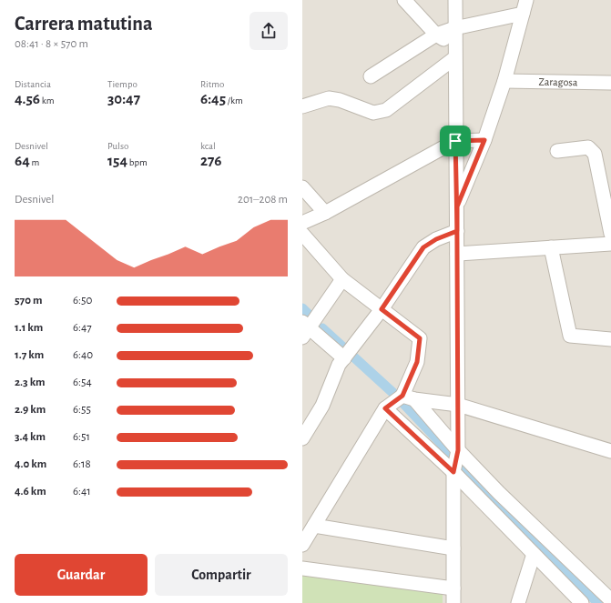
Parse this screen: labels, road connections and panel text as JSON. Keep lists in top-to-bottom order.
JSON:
{
  "streets": {
    "street": ["Zaragosa"]
  },
  "page": {
    "heading": ["Carrera matutina", "08:41 · 8 × 570 m"],
    "stats": [
      ["Distancia", "4.56 km"],
      ["Tiempo", "30:47"],
      ["Ritmo", "6:45 /km"],
      ["Desnivel", "64 m"],
      ["Pulso", "154 bpm"],
      ["kcal", "276"]
    ],
    "chart": ["Desnivel", "201–208 m"],
    "list": [
      {
        "name": "570 m",
        "note": "6:50"
      },
      {
        "name": "1.1 km",
        "note": "6:47"
      },
      {
        "name": "1.7 km",
        "note": "6:40"
      },
      {
        "name": "2.3 km",
        "note": "6:54"
      },
      {
        "name": "2.9 km",
        "note": "6:55"
      },
      {
        "name": "3.4 km",
        "note": "6:51"
      },
      {
        "name": "4.0 km",
        "note": "6:18"
      },
      {
        "name": "4.6 km",
        "note": "6:41"
      }
    ],
    "buttons": ["Guardar", "Compartir"]
  }
}
